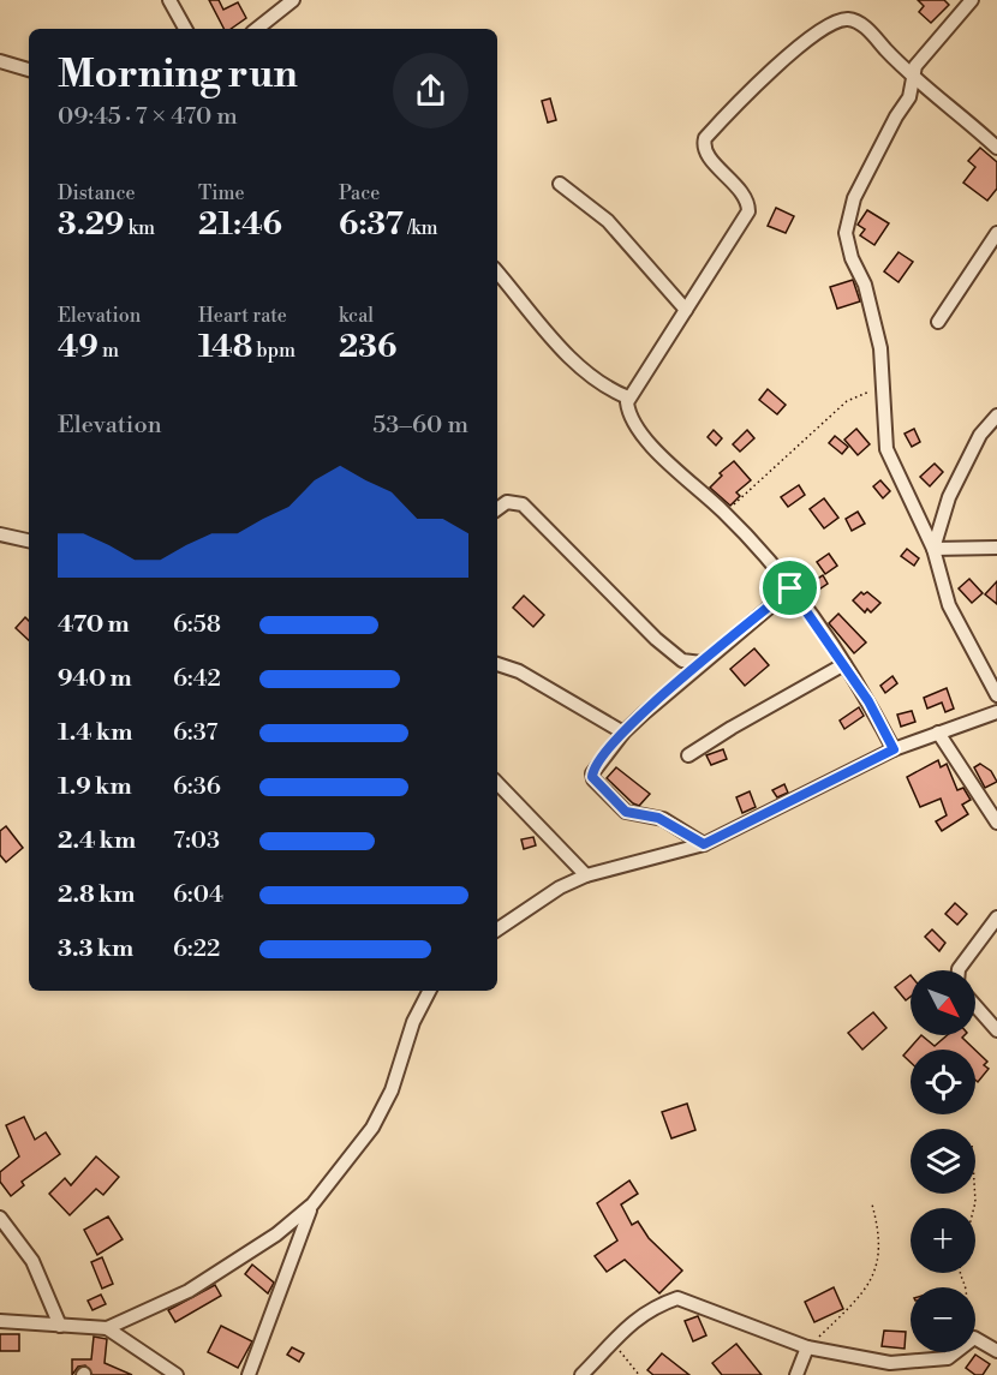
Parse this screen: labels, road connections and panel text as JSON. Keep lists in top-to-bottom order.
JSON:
{
  "north": "bottom right",
  "page": {
    "heading": ["Morning run", "09:45 · 7 × 470 m"],
    "stats": [
      ["Distance", "3.29 km"],
      ["Time", "21:46"],
      ["Pace", "6:37 /km"],
      ["Elevation", "49 m"],
      ["Heart rate", "148 bpm"],
      ["kcal", "236"]
    ],
    "chart": ["Elevation", "53–60 m"],
    "list": [
      {
        "name": "470 m",
        "note": "6:58"
      },
      {
        "name": "940 m",
        "note": "6:42"
      },
      {
        "name": "1.4 km",
        "note": "6:37"
      },
      {
        "name": "1.9 km",
        "note": "6:36"
      },
      {
        "name": "2.4 km",
        "note": "7:03"
      },
      {
        "name": "2.8 km",
        "note": "6:04"
      },
      {
        "name": "3.3 km",
        "note": "6:22"
      }
    ],
    "map_buttons": ["+", "−"]
  }
}
